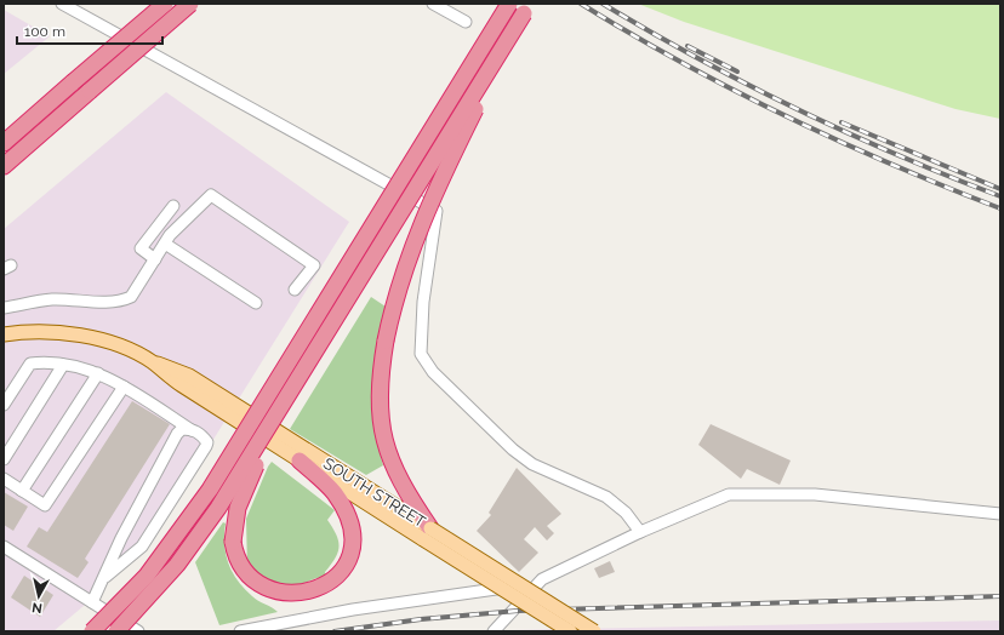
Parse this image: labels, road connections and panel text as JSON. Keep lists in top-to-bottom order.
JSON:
{
  "streets": {
    "main road": ["SOUTH STREET"]
  },
  "scale_bar": "100 m",
  "north": "bottom"
}
